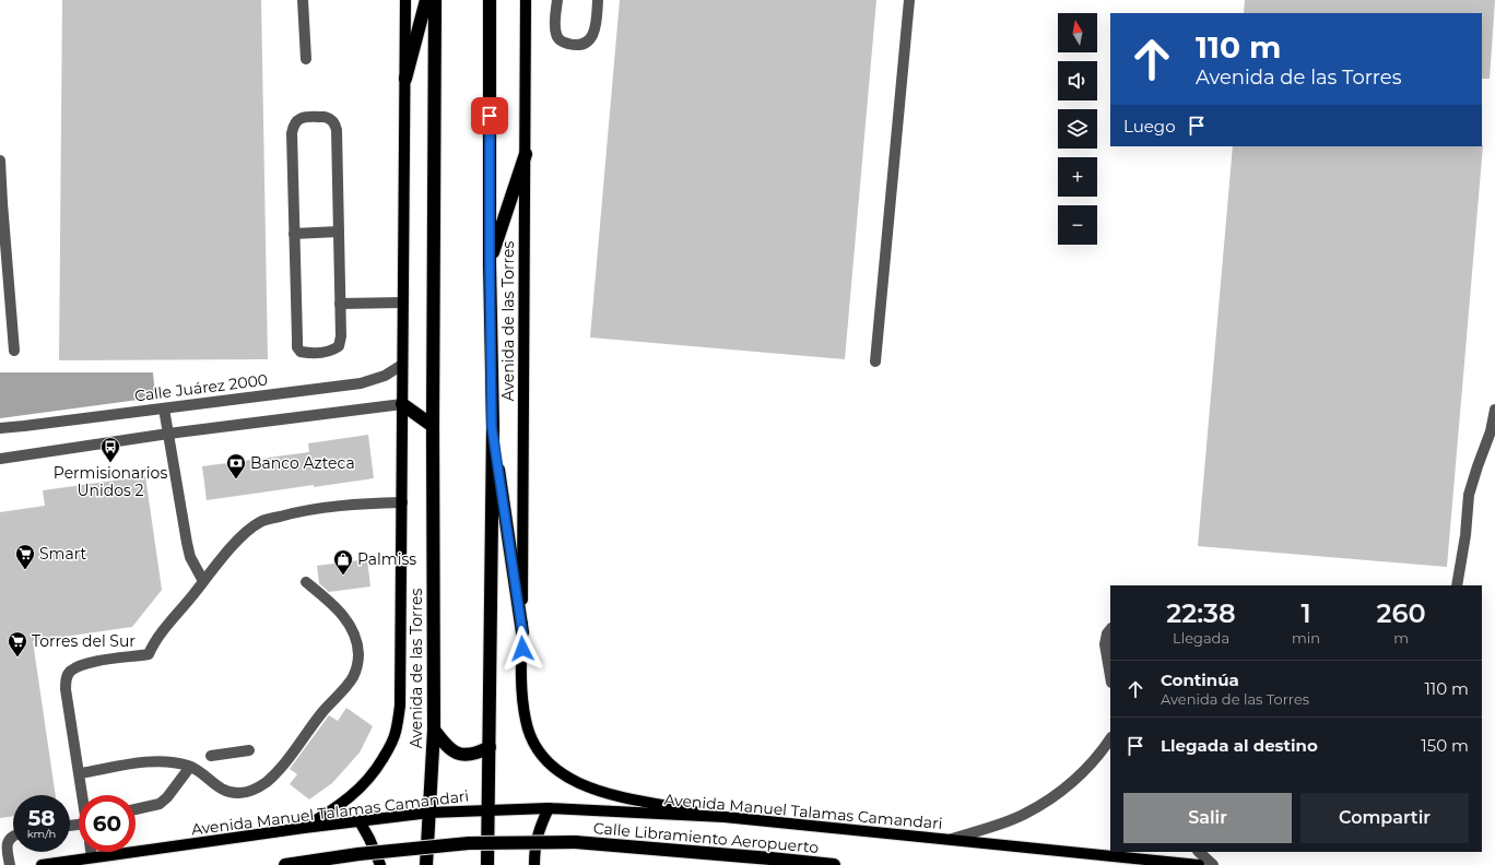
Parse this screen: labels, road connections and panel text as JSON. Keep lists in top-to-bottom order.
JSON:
{
  "streets": {
    "highway": ["Avenida de las Torres", "Calle Libramiento Aeropuerto"],
    "main road": ["Avenida Manuel Talamas Camandari"],
    "street": ["Calle Juárez 2000"]
  },
  "crossings": [
    ["Avenida de las Torres", "Calle Juárez 2000"],
    ["Avenida de las Torres", "Avenida Manuel Talamas Camandari"]
  ],
  "places": {
    "bus stop": ["Permisionarios Unidos 2"],
    "bank": ["Banco Azteca"],
    "supermarket": ["Smart", "Torres del Sur"],
    "shop": ["Palmiss"]
  },
  "north": "top",
  "page": {
    "map_buttons": ["+", "−"],
    "turn": ["110 m", "Avenida de las Torres"],
    "then": "Luego",
    "eta": [
      "22:38",
      "Llegada",
      "1",
      "min",
      "260",
      "m"
    ],
    "list": [
      {
        "name": "Continúa",
        "note": "Avenida de las Torres",
        "value": "110 m"
      },
      {
        "name": "Llegada al destino",
        "value": "150 m"
      }
    ],
    "buttons": ["Salir", "Compartir"],
    "speed": "58 km/h",
    "limit": "60"
  }
}
